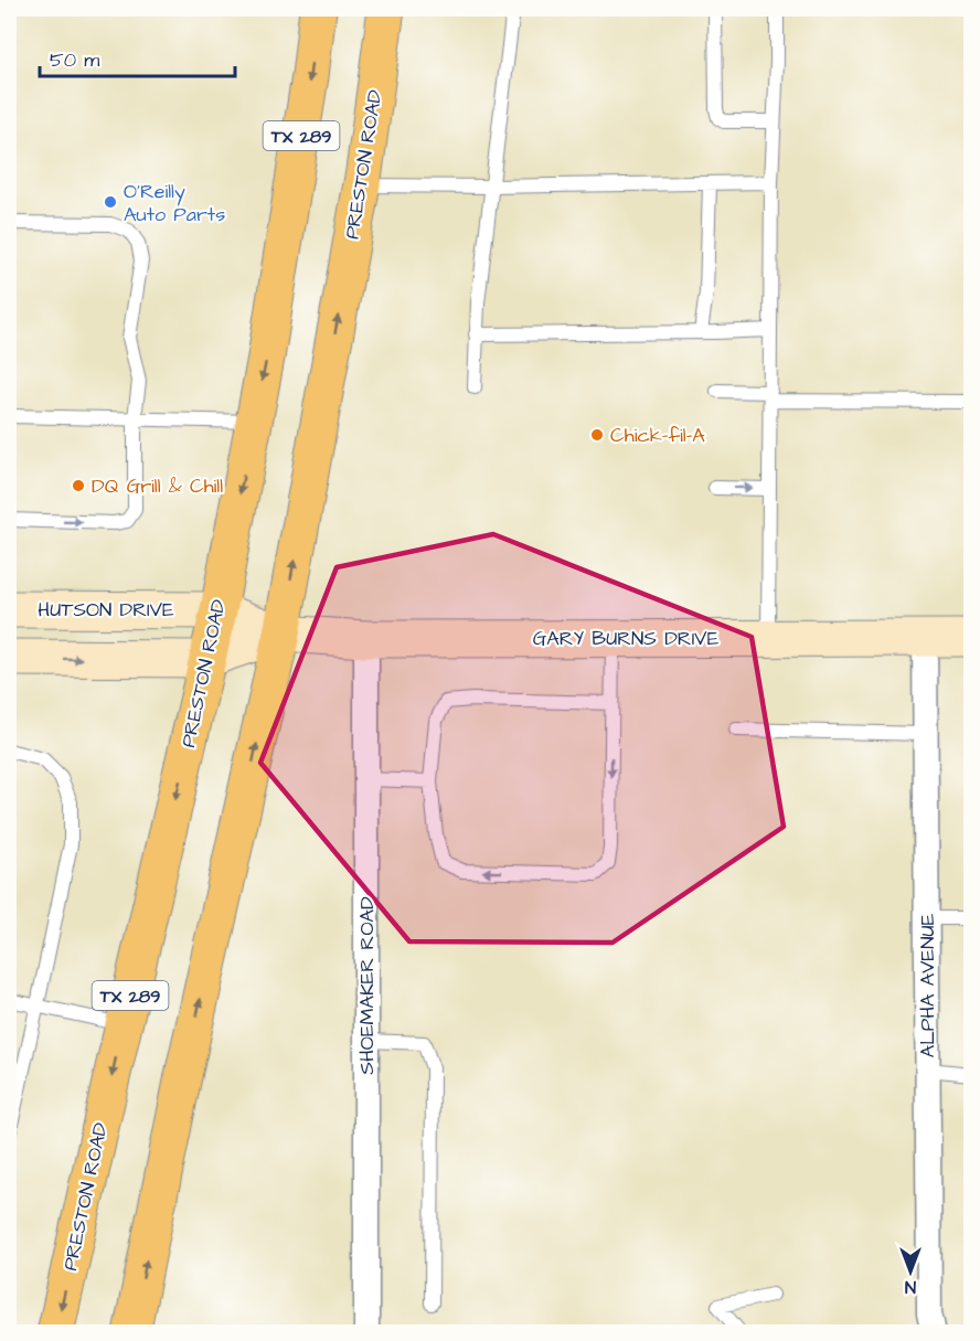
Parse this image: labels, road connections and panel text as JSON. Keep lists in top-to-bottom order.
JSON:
{
  "streets": {
    "main road": ["TX 289", "PRESTON ROAD"],
    "street": [
      "HUTSON DRIVE",
      "GARY BURNS DRIVE",
      "SHOEMAKER ROAD",
      "ALPHA AVENUE"
    ]
  },
  "crossings": [
    ["PRESTON ROAD", "HUTSON DRIVE"],
    ["PRESTON ROAD", "GARY BURNS DRIVE"],
    ["HUTSON DRIVE", "GARY BURNS DRIVE"],
    ["GARY BURNS DRIVE", "SHOEMAKER ROAD"],
    ["GARY BURNS DRIVE", "ALPHA AVENUE"]
  ],
  "places": ["O'Reilly Auto Parts", "Chick-fil-A", "DQ Grill & Chill"],
  "scale_bar": "50 m",
  "north": "bottom"
}
